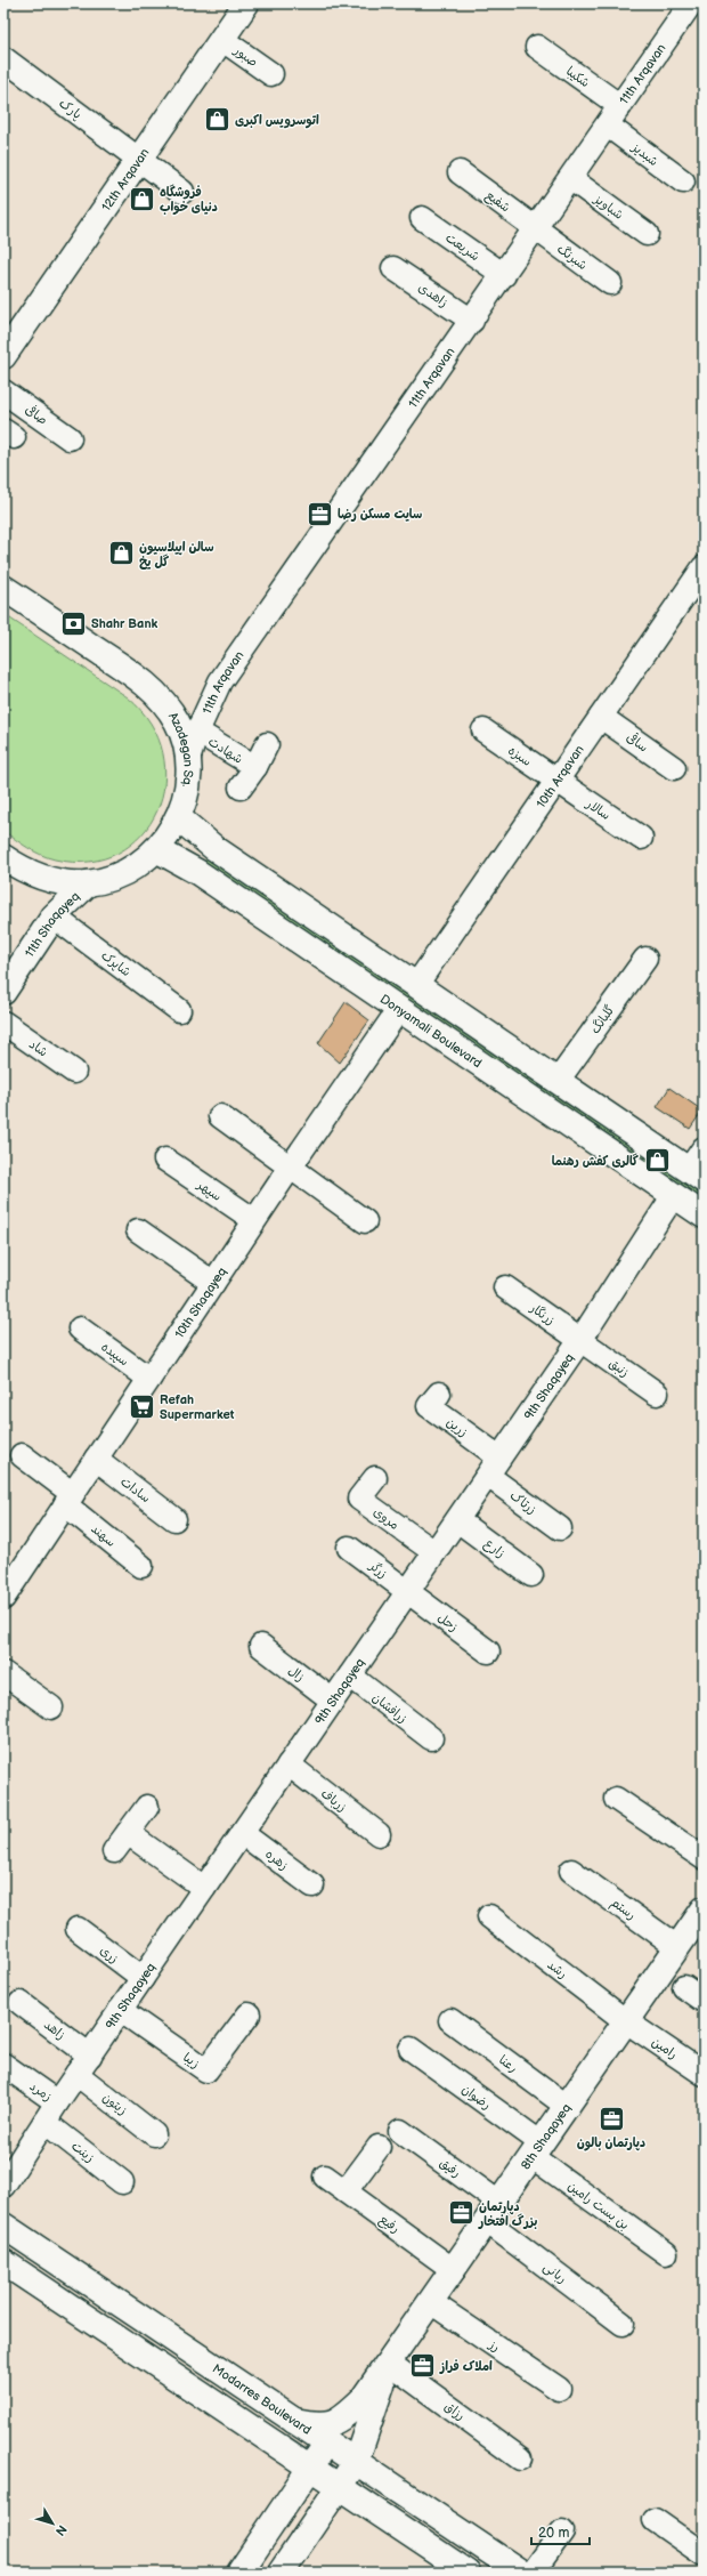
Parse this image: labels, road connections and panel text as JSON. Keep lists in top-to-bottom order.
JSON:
{
  "streets": {
    "main road": [
      "12th Arqavan",
      "Azadegan Sq.",
      "11th Shaqayeq",
      "Donyamali Boulevard",
      "8th Shaqayeq",
      "Modarres Boulevard"
    ],
    "street": [
      "صبور",
      "11th Arqavan",
      "شکیبا",
      "پارک",
      "شبدیز",
      "شفیع",
      "شباویز",
      "شریعت",
      "شبرنگ",
      "زاهدی",
      "صافی",
      "ساقی",
      "شهادت",
      "سبزه",
      "10th Arqavan",
      "سالار",
      "شاپرک",
      "گلبانگ",
      "شاد",
      "سپهر",
      "10th Shaqayeq",
      "زرنگار",
      "سپیده",
      "زنبق",
      "9th Shaqayeq",
      "زرین",
      "سادات",
      "زرتاک",
      "مروی",
      "سهند",
      "زارع",
      "زرگر",
      "زحل",
      "زال",
      "زرافشان",
      "زرباف",
      "زهره",
      "رستم",
      "زری",
      "رشد",
      "زاهد",
      "رامین",
      "زیبا",
      "رعنا",
      "زمرد",
      "رضوان",
      "زیتون",
      "زینت",
      "رفیق",
      "بن بست رامین",
      "رفیع",
      "ربانی",
      "رز",
      "رزاق"
    ]
  },
  "crossings": [
    ["صبور", "12th Arqavan"],
    ["11th Arqavan", "شکیبا"],
    ["11th Arqavan", "شبدیز"],
    ["11th Arqavan", "شفیع"],
    ["11th Arqavan", "شباویز"],
    ["11th Arqavan", "شریعت"],
    ["11th Arqavan", "شبرنگ"],
    ["11th Arqavan", "زاهدی"],
    ["11th Arqavan", "شهادت"],
    ["11th Arqavan", "Azadegan Sq."],
    ["پارک", "12th Arqavan"],
    ["شفیع", "شبرنگ"],
    ["ساقی", "10th Arqavan"],
    ["Azadegan Sq.", "11th Shaqayeq"],
    ["Azadegan Sq.", "Donyamali Boulevard"],
    ["سبزه", "10th Arqavan"],
    ["سبزه", "سالار"],
    ["10th Arqavan", "سالار"],
    ["11th Shaqayeq", "شاپرک"],
    ["Donyamali Boulevard", "10th Shaqayeq"],
    ["Donyamali Boulevard", "9th Shaqayeq"],
    ["سپهر", "10th Shaqayeq"],
    ["10th Shaqayeq", "سپیده"],
    ["10th Shaqayeq", "سادات"],
    ["10th Shaqayeq", "سهند"],
    ["زرنگار", "زنبق"],
    ["زرنگار", "9th Shaqayeq"],
    ["زنبق", "9th Shaqayeq"],
    ["9th Shaqayeq", "زرین"],
    ["9th Shaqayeq", "زرتاک"],
    ["9th Shaqayeq", "مروی"],
    ["9th Shaqayeq", "زارع"],
    ["9th Shaqayeq", "زرگر"],
    ["9th Shaqayeq", "زحل"],
    ["9th Shaqayeq", "زال"],
    ["9th Shaqayeq", "زرافشان"],
    ["9th Shaqayeq", "زرباف"],
    ["9th Shaqayeq", "زهره"],
    ["9th Shaqayeq", "زری"],
    ["9th Shaqayeq", "زاهد"],
    ["9th Shaqayeq", "زیبا"],
    ["9th Shaqayeq", "زمرد"],
    ["9th Shaqayeq", "زیتون"],
    ["9th Shaqayeq", "زینت"],
    ["زرین", "زرتاک"],
    ["زرگر", "زحل"],
    ["رستم", "8th Shaqayeq"],
    ["رشد", "رامین"],
    ["رشد", "8th Shaqayeq"],
    ["رامین", "8th Shaqayeq"],
    ["رعنا", "8th Shaqayeq"],
    ["رضوان", "8th Shaqayeq"],
    ["رضوان", "بن بست رامین"],
    ["8th Shaqayeq", "رفیق"],
    ["8th Shaqayeq", "بن بست رامین"],
    ["8th Shaqayeq", "رفیع"],
    ["8th Shaqayeq", "ربانی"],
    ["8th Shaqayeq", "رز"],
    ["8th Shaqayeq", "Modarres Boulevard"],
    ["8th Shaqayeq", "رزاق"],
    ["رفیق", "ربانی"]
  ],
  "places": {
    "shop": [
      "اتوسرویس اکبری",
      "فروشگاه دنیای خواب",
      "سالن اپیلاسیون گل یخ",
      "گالری کفش رهنما"
    ],
    "office": [
      "سایت مسکن رضا",
      "دپارتمان بالون",
      "دپارتمان بزرگ افتخار",
      "املاک فراز"
    ],
    "bank": ["Shahr Bank"],
    "supermarket": ["Refah Supermarket"]
  },
  "scale_bar": "20 m",
  "north": "bottom right"
}
